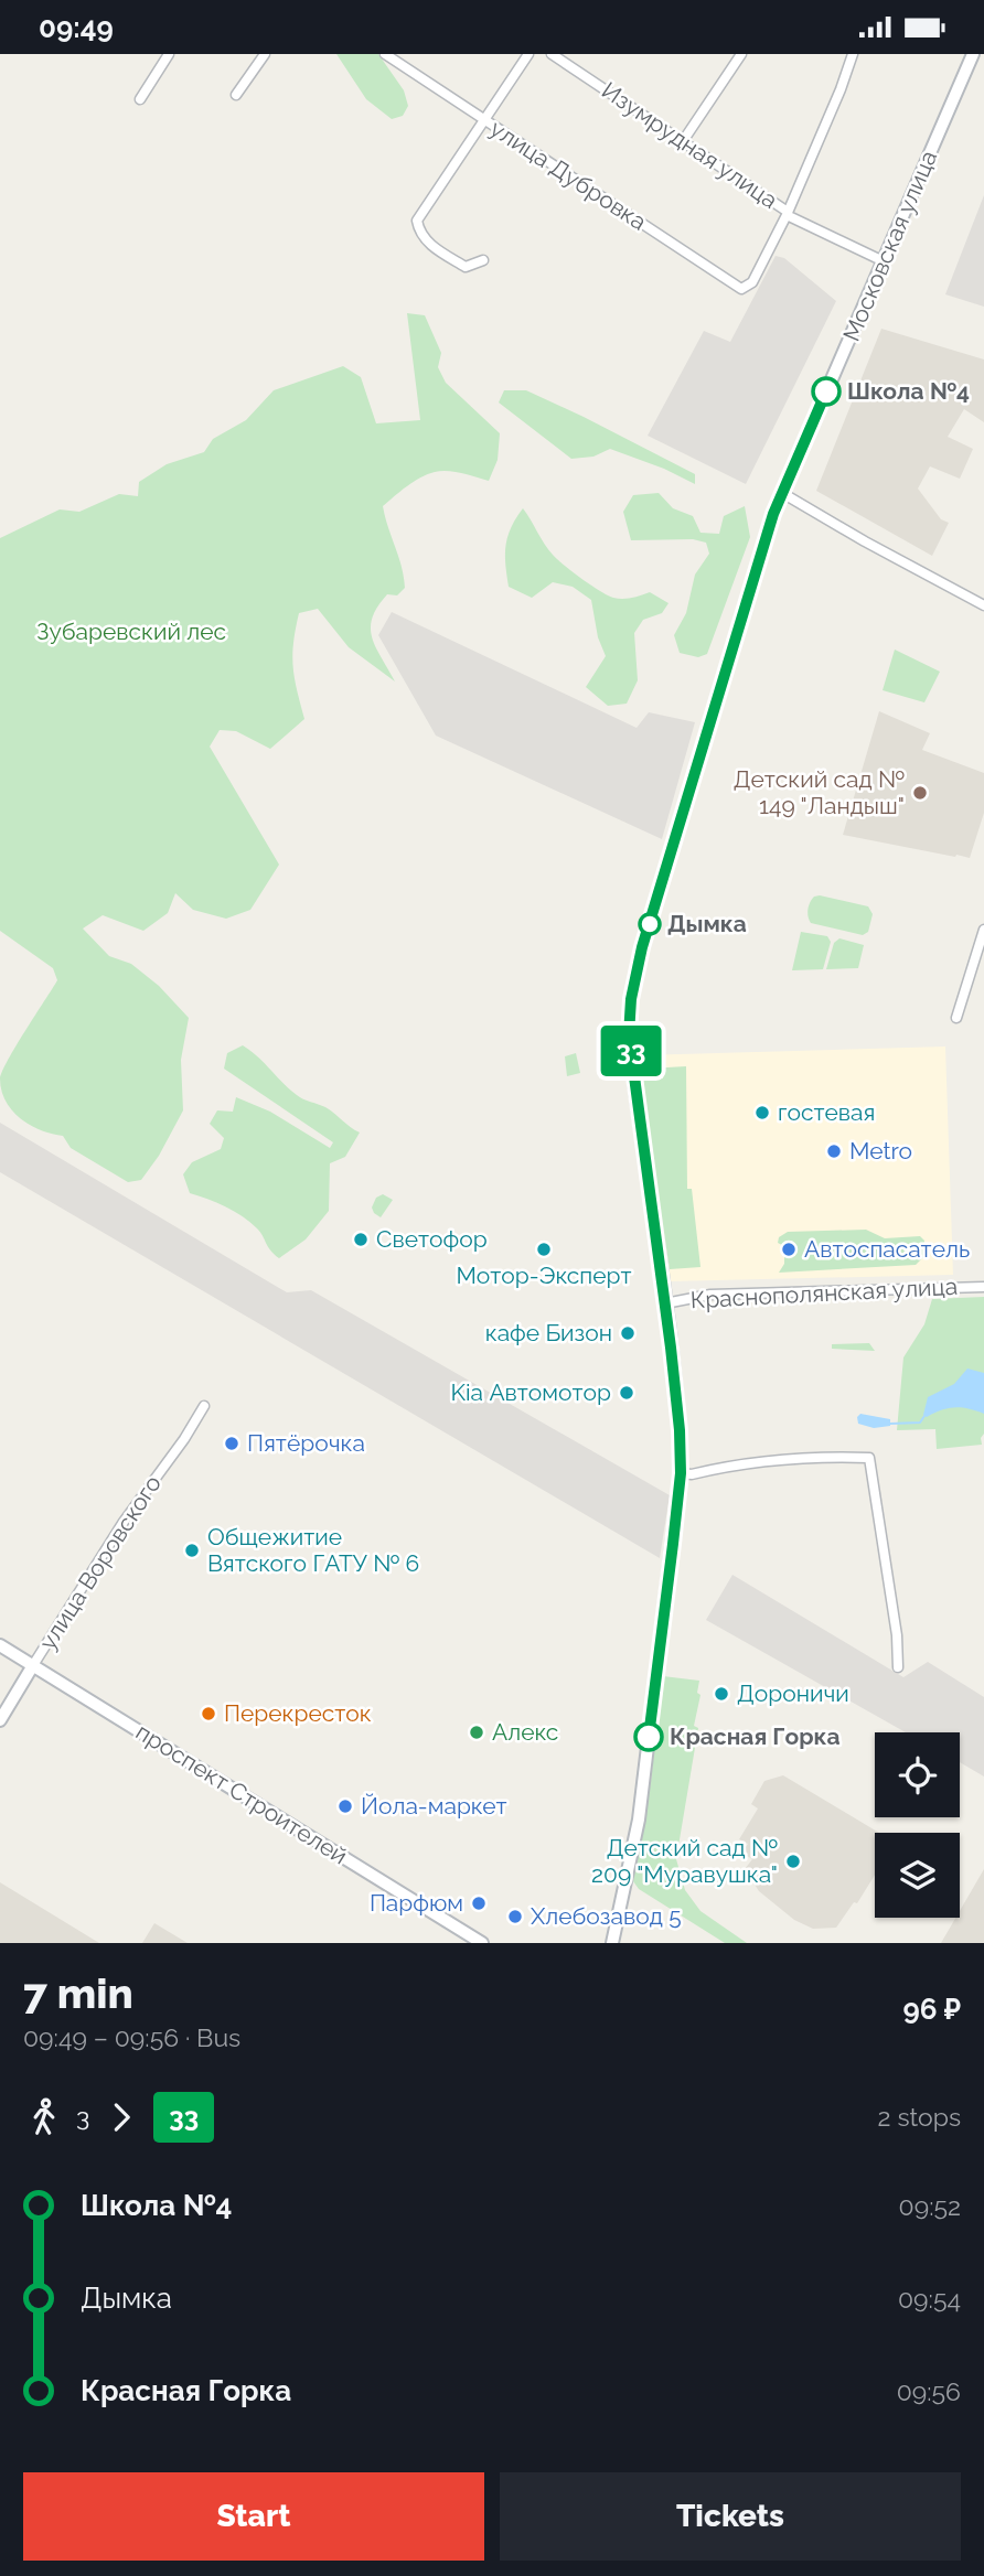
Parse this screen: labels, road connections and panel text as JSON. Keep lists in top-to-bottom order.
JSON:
{
  "streets": {
    "main road": ["Московская улица", "улица Воровского", "проспект Строителей"],
    "street": ["Изумрудная улица", "улица Дубровка", "Краснополянская улица"]
  },
  "crossings": [
    ["Изумрудная улица", "улица Дубровка"],
    ["Изумрудная улица", "Московская улица"],
    ["Московская улица", "Краснополянская улица"],
    ["улица Воровского", "проспект Строителей"]
  ],
  "parks": ["Зубаревский лес"],
  "places": [
    "Школа №4",
    "Детский сад № 149 \"Ландыш\"",
    "Дымка",
    "гостевая",
    "Metro",
    "Светофор",
    "Мотор-Эксперт",
    "Автоспасатель",
    "кафе Бизон",
    "Kia Автомотор",
    "Пятёрочка",
    "Общежитие Вятского ГАТУ № 6",
    "Дороничи",
    "Перекресток",
    "Алекс",
    "Красная Горка",
    "Йола-маркет",
    "Детский сад № 209 \"Муравушка\"",
    "Парфюм",
    "Хлебозавод 5"
  ],
  "lines": ["bus line 33"],
  "page": {
    "status": "09:49",
    "on_map": "33",
    "heading": ["7 min", "09:49 – 09:56 · Bus", "96 ₽"],
    "legs": ["3", "33", "2 stops"],
    "list": [
      {
        "name": "Школа №4",
        "value": "09:52"
      },
      {
        "name": "Дымка",
        "value": "09:54"
      },
      {
        "name": "Красная Горка",
        "value": "09:56"
      }
    ],
    "buttons": ["Start", "Tickets"]
  }
}
